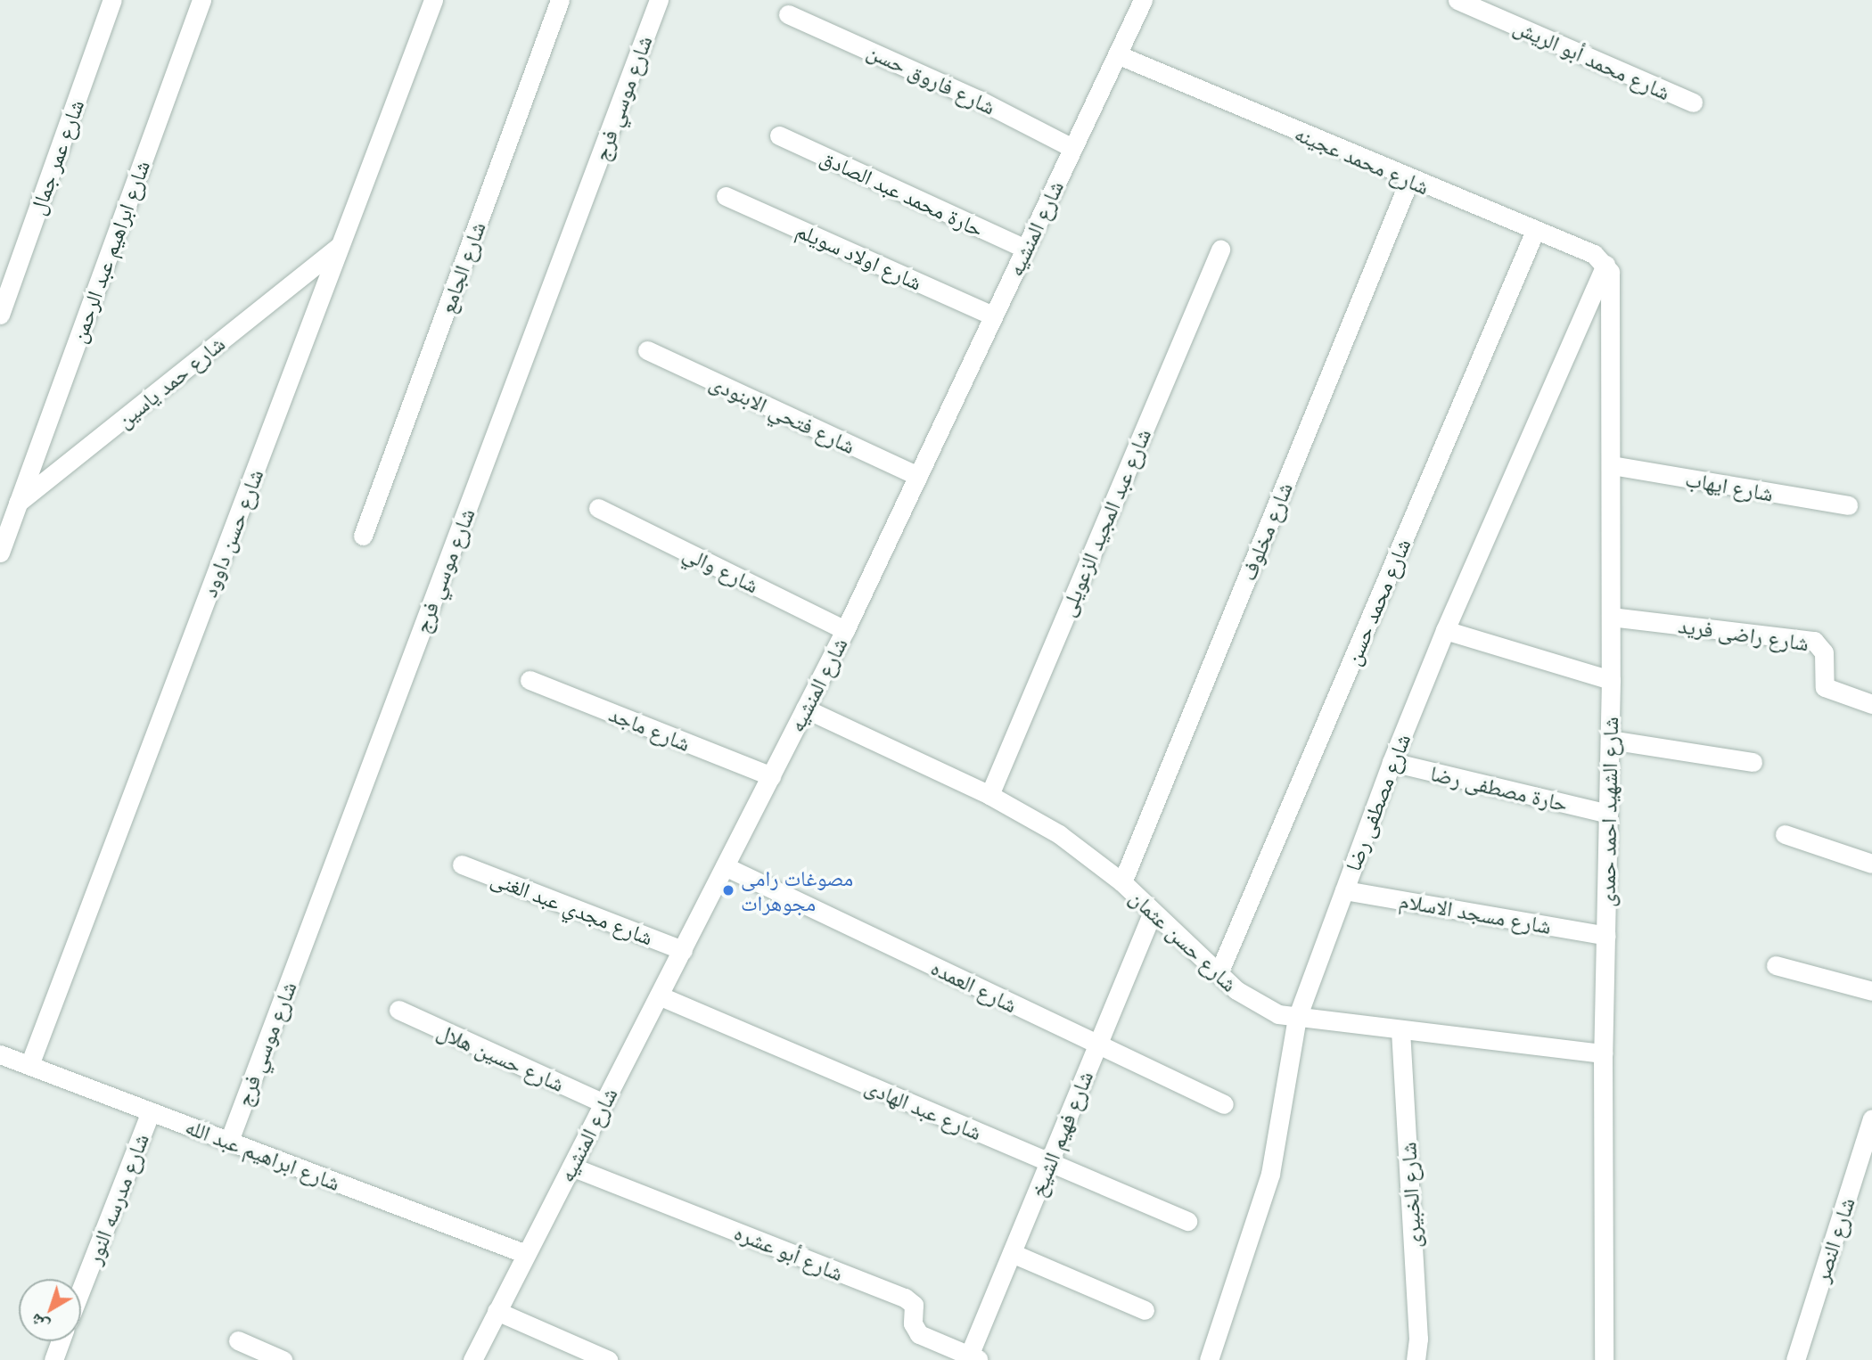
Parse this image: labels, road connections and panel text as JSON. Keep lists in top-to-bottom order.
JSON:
{
  "streets": {
    "street": [
      "شارع محمد أبو الريش",
      "شارع فاروق حسن",
      "شارع موسي فرج",
      "شارع عمر جمال",
      "شارع محمد عجينه",
      "حارة محمد عبد الصادق",
      "شارع المنشيه",
      "شارع ابراهيم عبد الرحمن",
      "شارع اولاد سويلم",
      "شارع الجامع",
      "شارع حمد ياسين",
      "شارع فتحي الابنودى",
      "شارع ايهاب",
      "شارع عبد المجيد الزعويلى",
      "شارع مخلوف",
      "شارع حسن داوود",
      "شارع والي",
      "شارع محمد حسن",
      "شارع راضى فريد",
      "شارع ماجد",
      "حارة مصطفى رضا",
      "شارع مصطفى رضا",
      "شارع الشهيد احمد حمدى",
      "شارع مجدي عبد الغنى",
      "شارع مسجد الاسلام",
      "شارع حسن عثمان",
      "شارع العمده",
      "شارع حسين هلال",
      "شارع عبد الهادى",
      "شارع فهيم الشيخ",
      "شارع ابراهيم عبد الله",
      "شارع الخبيرى",
      "شارع مدرسه النور",
      "شارع النصر",
      "شارع أبو عشره"
    ]
  },
  "crossings": [
    ["شارع فاروق حسن", "شارع المنشيه"],
    ["شارع موسي فرج", "شارع ابراهيم عبد الله"],
    ["شارع محمد عجينه", "شارع المنشيه"],
    ["شارع محمد عجينه", "شارع مخلوف"],
    ["شارع محمد عجينه", "شارع محمد حسن"],
    ["شارع محمد عجينه", "شارع مصطفى رضا"],
    ["شارع محمد عجينه", "شارع الشهيد احمد حمدى"],
    ["حارة محمد عبد الصادق", "شارع المنشيه"],
    ["شارع المنشيه", "شارع اولاد سويلم"],
    ["شارع المنشيه", "شارع فتحي الابنودى"],
    ["شارع المنشيه", "شارع والي"],
    ["شارع المنشيه", "شارع ماجد"],
    ["شارع المنشيه", "شارع مجدي عبد الغنى"],
    ["شارع المنشيه", "شارع حسن عثمان"],
    ["شارع المنشيه", "شارع العمده"],
    ["شارع المنشيه", "شارع حسين هلال"],
    ["شارع المنشيه", "شارع عبد الهادى"],
    ["شارع المنشيه", "شارع ابراهيم عبد الله"],
    ["شارع المنشيه", "شارع أبو عشره"],
    ["شارع ابراهيم عبد الرحمن", "شارع حمد ياسين"],
    ["شارع حمد ياسين", "شارع حسن داوود"],
    ["شارع ايهاب", "شارع الشهيد احمد حمدى"],
    ["شارع عبد المجيد الزعويلى", "شارع حسن عثمان"],
    ["شارع مخلوف", "شارع حسن عثمان"],
    ["شارع حسن داوود", "شارع ابراهيم عبد الله"],
    ["شارع محمد حسن", "شارع حسن عثمان"],
    ["شارع راضى فريد", "شارع الشهيد احمد حمدى"],
    ["حارة مصطفى رضا", "شارع مصطفى رضا"],
    ["حارة مصطفى رضا", "شارع الشهيد احمد حمدى"],
    ["شارع مصطفى رضا", "شارع الشهيد احمد حمدى"],
    ["شارع مصطفى رضا", "شارع مسجد الاسلام"],
    ["شارع مصطفى رضا", "شارع حسن عثمان"],
    ["شارع الشهيد احمد حمدى", "شارع مسجد الاسلام"],
    ["شارع الشهيد احمد حمدى", "شارع حسن عثمان"],
    ["شارع حسن عثمان", "شارع فهيم الشيخ"],
    ["شارع حسن عثمان", "شارع الخبيرى"],
    ["شارع العمده", "شارع فهيم الشيخ"],
    ["شارع عبد الهادى", "شارع فهيم الشيخ"],
    ["شارع فهيم الشيخ", "شارع أبو عشره"],
    ["شارع ابراهيم عبد الله", "شارع مدرسه النور"]
  ],
  "places": ["مصوغات رامى مجوهرات"],
  "north": "bottom left"
}
